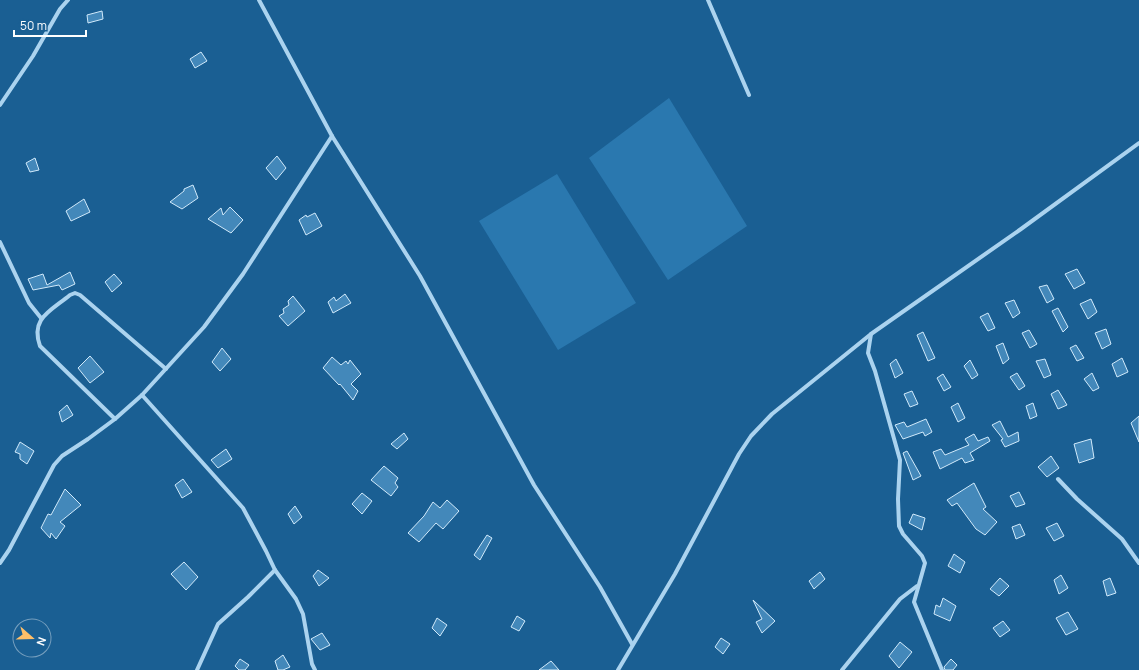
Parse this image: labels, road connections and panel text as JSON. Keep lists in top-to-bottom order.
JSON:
{
  "scale_bar": "50 m",
  "north": "right"
}
